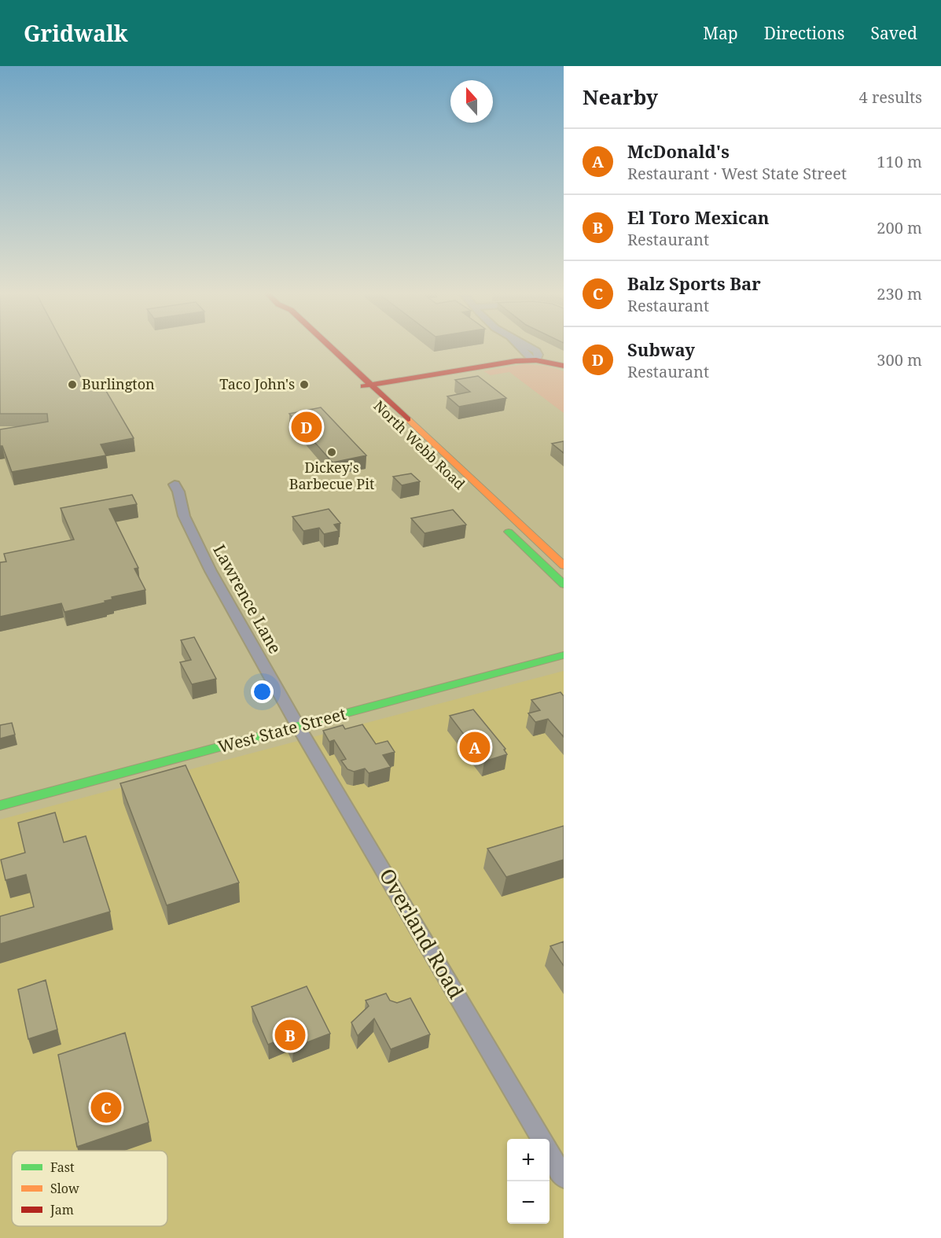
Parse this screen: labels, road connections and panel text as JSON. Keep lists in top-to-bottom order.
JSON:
{
  "streets": {
    "main road": ["North Webb Road", "West State Street"],
    "street": ["Lawrence Lane", "Overland Road"]
  },
  "crossings": [
    ["Lawrence Lane", "West State Street"],
    ["Lawrence Lane", "Overland Road"],
    ["West State Street", "Overland Road"]
  ],
  "places": ["Burlington", "Taco John's", "Dickey's Barbecue Pit"],
  "legend": ["Fast", "Slow", "Jam"],
  "north": "top",
  "page": {
    "header": "Gridwalk",
    "nav": ["Map", "Directions", "Saved"],
    "heading": ["Nearby", "4 results"],
    "list": [
      {
        "mark": "A",
        "name": "McDonald's",
        "note": "Restaurant · West State Street",
        "value": "110 m"
      },
      {
        "mark": "B",
        "name": "El Toro Mexican",
        "note": "Restaurant",
        "value": "200 m"
      },
      {
        "mark": "C",
        "name": "Balz Sports Bar",
        "note": "Restaurant",
        "value": "230 m"
      },
      {
        "mark": "D",
        "name": "Subway",
        "note": "Restaurant",
        "value": "300 m"
      }
    ],
    "pins": [
      "D",
      "A",
      "B",
      "C"
    ],
    "map_buttons": ["+", "−"]
  }
}
